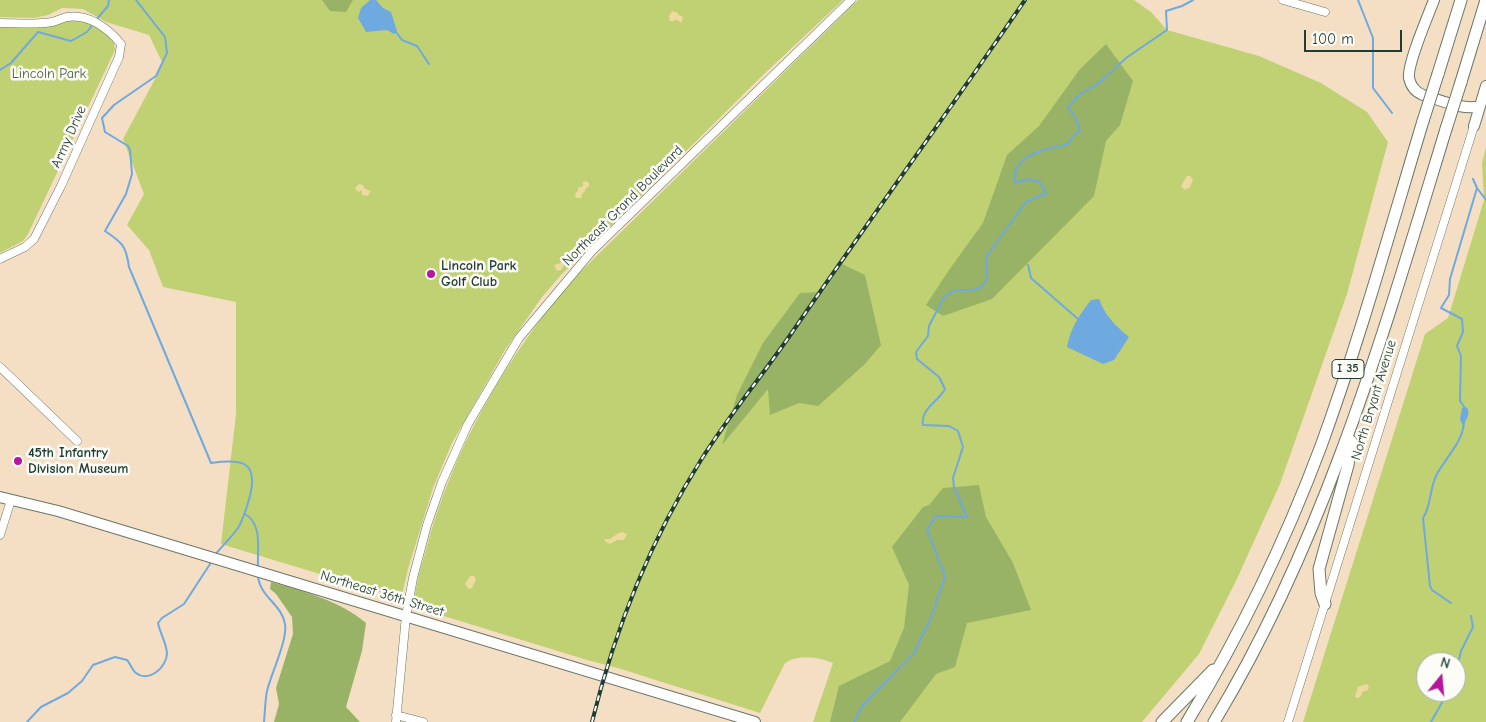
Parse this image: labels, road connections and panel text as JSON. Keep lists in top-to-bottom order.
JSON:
{
  "streets": {
    "highway": ["I 35"],
    "main road": ["North Bryant Avenue", "Northeast 36th Street"],
    "street": ["Army Drive", "Northeast Grand Boulevard"]
  },
  "crossings": [
    ["Northeast Grand Boulevard", "Northeast 36th Street"]
  ],
  "parks": ["Lincoln Park"],
  "places": ["Lincoln Park Golf Club", "45th Infantry Division Museum"],
  "scale_bar": "100 m",
  "north": "top"
}
